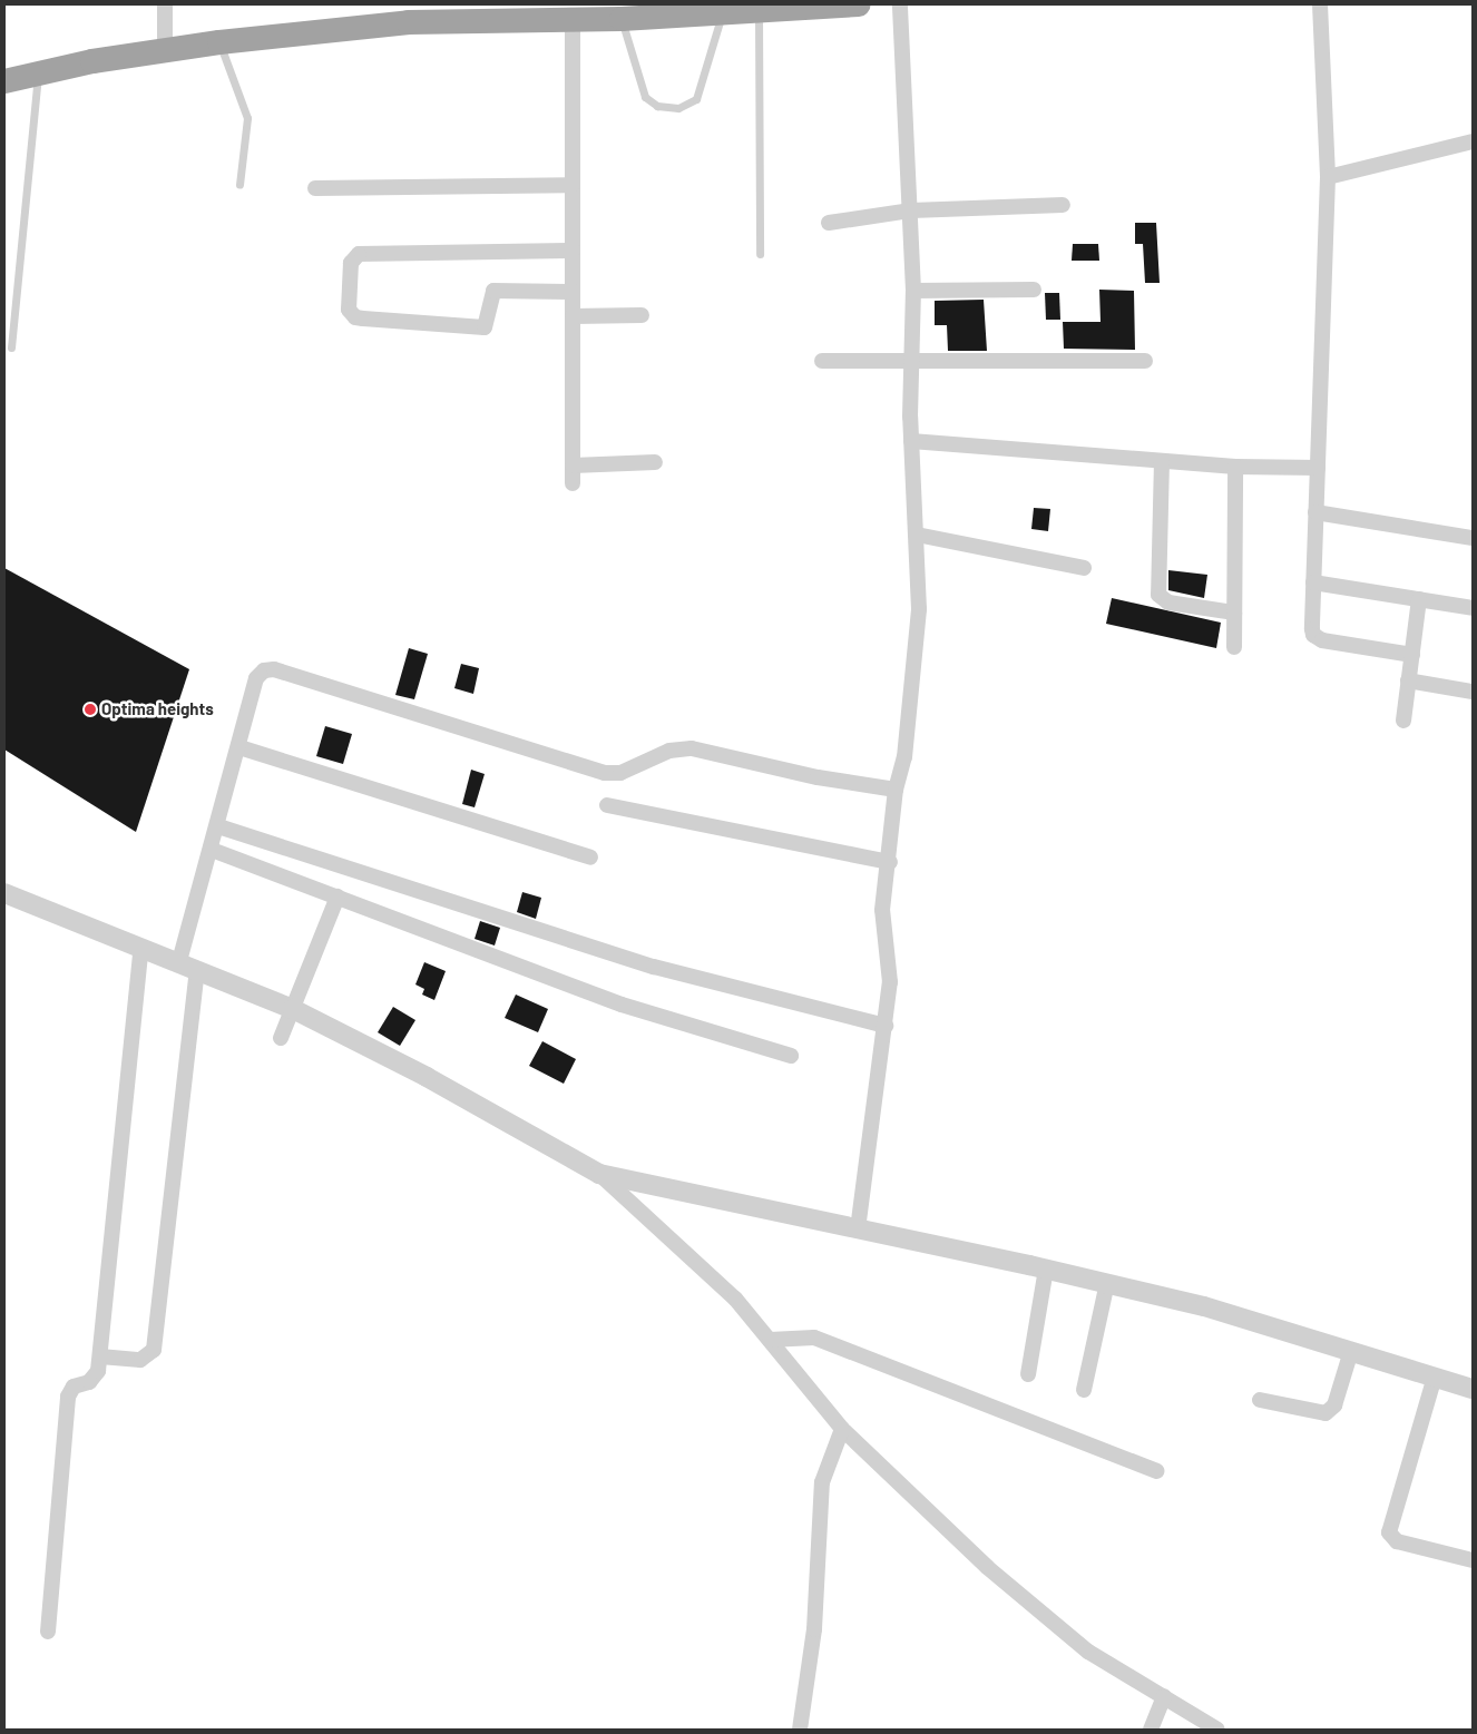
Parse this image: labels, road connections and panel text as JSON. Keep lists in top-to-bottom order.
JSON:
{
  "places": ["Optima heights"]
}
